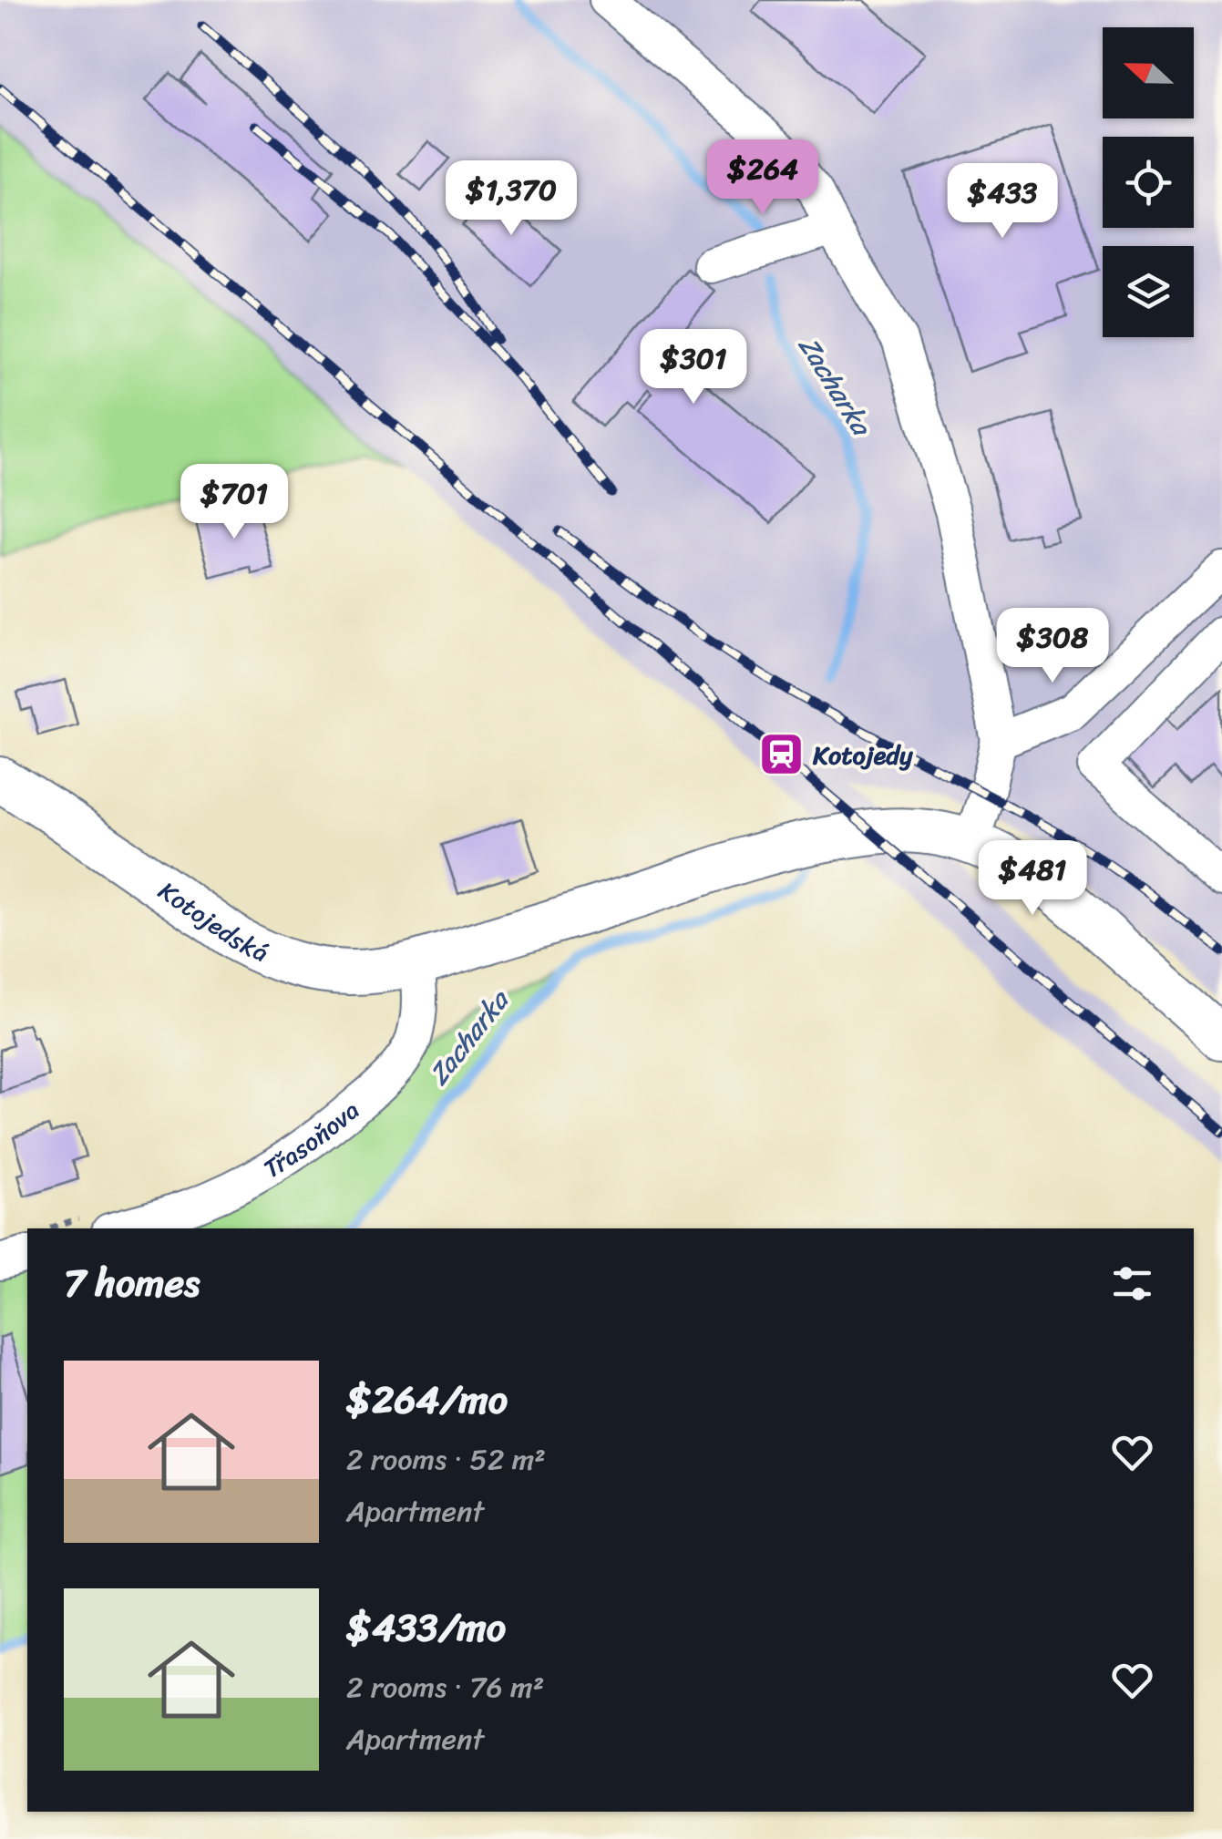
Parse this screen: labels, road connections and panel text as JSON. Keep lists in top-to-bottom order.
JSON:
{
  "streets": {
    "main road": ["Kotojedská"],
    "street": ["Třasoňova"]
  },
  "crossings": [
    ["Kotojedská", "Třasoňova"]
  ],
  "water": ["Zacharka"],
  "places": {
    "station": ["Kotojedy"]
  },
  "north": "left",
  "page": {
    "price": [
      "$264",
      "$1,370",
      "$433",
      "$301",
      "$701",
      "$308",
      "$481"
    ],
    "heading": "7 homes",
    "list": [
      {
        "name": "$264/mo",
        "note": "2 rooms · 52 m² · Apartment"
      },
      {
        "name": "$433/mo",
        "note": "2 rooms · 76 m² · Apartment"
      }
    ]
  }
}
